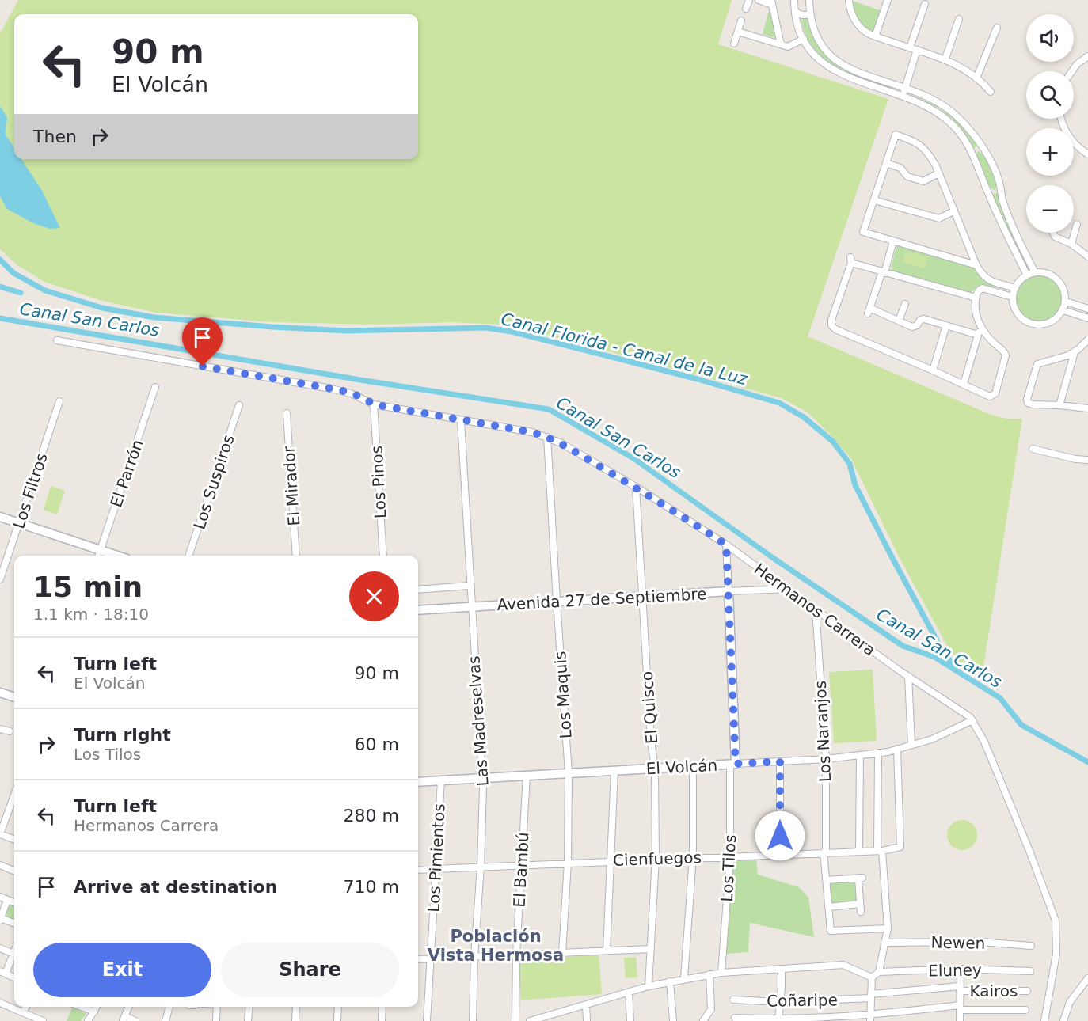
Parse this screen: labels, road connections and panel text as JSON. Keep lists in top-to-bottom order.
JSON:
{
  "streets": {
    "street": [
      "El Parrón",
      "Los Suspiros",
      "Los Pinos",
      "El Mirador",
      "Los Filtros",
      "Avenida 27 de Septiembre",
      "Hermanos Carrera",
      "Los Maquis",
      "El Quisco",
      "Las Madreselvas",
      "Los Naranjos",
      "El Volcán",
      "Los Pimientos",
      "Cienfuegos",
      "Los Tilos",
      "El Bambú",
      "Newen",
      "Eluney",
      "Kairos",
      "Coñaripe"
    ]
  },
  "crossings": [
    ["Los Pinos", "Hermanos Carrera"],
    ["Avenida 27 de Septiembre", "Hermanos Carrera"],
    ["Avenida 27 de Septiembre", "Los Maquis"],
    ["Avenida 27 de Septiembre", "El Quisco"],
    ["Avenida 27 de Septiembre", "Las Madreselvas"],
    ["Avenida 27 de Septiembre", "Los Tilos"],
    ["Hermanos Carrera", "Los Maquis"],
    ["Hermanos Carrera", "El Quisco"],
    ["Hermanos Carrera", "Las Madreselvas"],
    ["Hermanos Carrera", "Los Naranjos"],
    ["Hermanos Carrera", "El Volcán"],
    ["Hermanos Carrera", "Los Tilos"],
    ["Los Maquis", "El Volcán"],
    ["Los Maquis", "Cienfuegos"],
    ["El Quisco", "El Volcán"],
    ["El Quisco", "Cienfuegos"],
    ["Las Madreselvas", "El Volcán"],
    ["Las Madreselvas", "Cienfuegos"],
    ["Los Naranjos", "El Volcán"],
    ["Los Naranjos", "Cienfuegos"],
    ["El Volcán", "Los Pimientos"],
    ["El Volcán", "Cienfuegos"],
    ["El Volcán", "Los Tilos"],
    ["El Volcán", "El Bambú"],
    ["Los Pimientos", "Cienfuegos"],
    ["Cienfuegos", "Los Tilos"],
    ["Cienfuegos", "El Bambú"],
    ["Kairos", "Coñaripe"]
  ],
  "districts": ["Población Vista Hermosa"],
  "water": ["Canal San Carlos", "Canal Florida - Canal de la Luz"],
  "page": {
    "map_buttons": ["+", "−"],
    "turn": ["90 m", "El Volcán"],
    "then": "Then",
    "heading": ["15 min", "1.1 km · 18:10"],
    "list": [
      {
        "name": "Turn left",
        "note": "El Volcán",
        "value": "90 m"
      },
      {
        "name": "Turn right",
        "note": "Los Tilos",
        "value": "60 m"
      },
      {
        "name": "Turn left",
        "note": "Hermanos Carrera",
        "value": "280 m"
      },
      {
        "name": "Arrive at destination",
        "value": "710 m"
      }
    ],
    "buttons": ["Exit", "Share"]
  }
}
